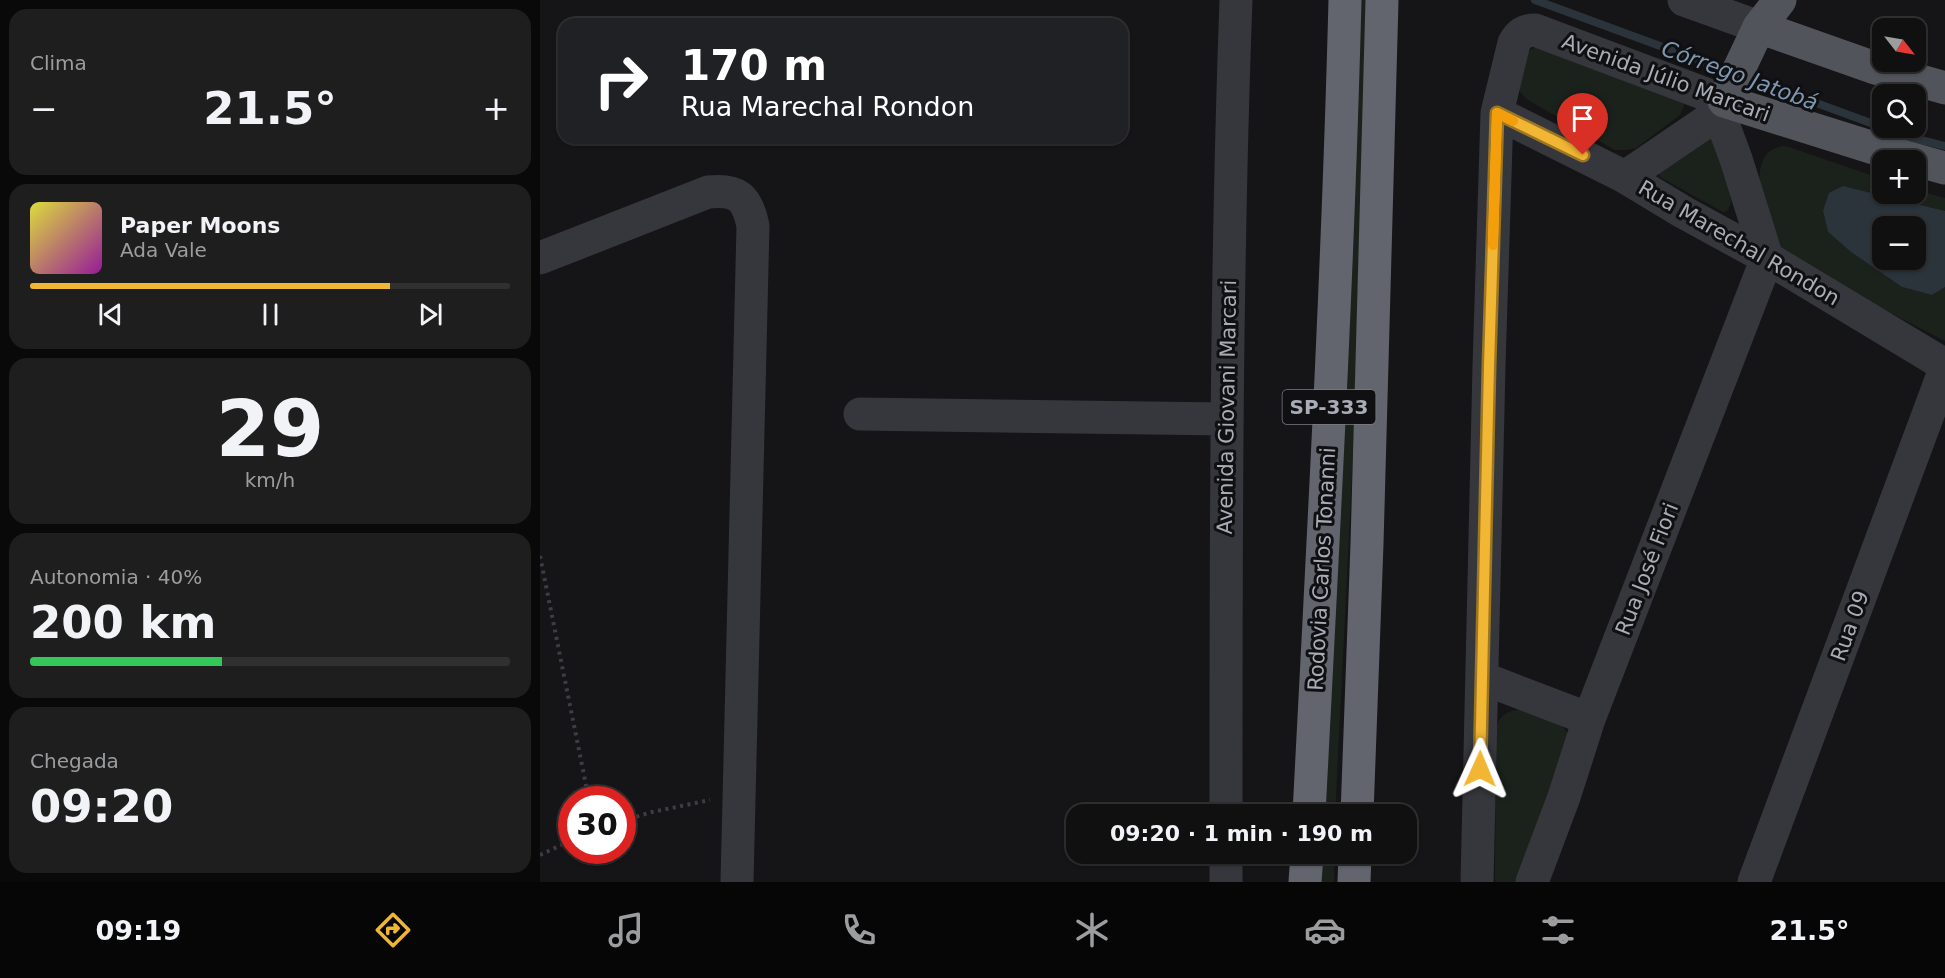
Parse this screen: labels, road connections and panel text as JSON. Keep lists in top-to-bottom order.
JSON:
{
  "streets": {
    "highway": ["SP-333", "Rodovia Carlos Tonanni"],
    "main road": ["Avenida Júlio Marcari"],
    "street": [
      "Rua Marechal Rondon",
      "Avenida Giovani Marcari",
      "Rua José Fiori",
      "Rua 09"
    ]
  },
  "crossings": [
    ["Avenida Júlio Marcari", "Rua Marechal Rondon"],
    ["Rua Marechal Rondon", "Rua José Fiori"],
    ["Rua Marechal Rondon", "Rua 09"]
  ],
  "water": ["Córrego Jatobá"],
  "north": "bottom right",
  "page": {
    "tile": [
      "Clima",
      ["29", "km/h"],
      ["Autonomia · 40%", "200 km"],
      ["Chegada", "09:20"]
    ],
    "map_buttons": ["+", "−"],
    "turn": ["170 m", "Rua Marechal Rondon"],
    "heat": ["−", "21.5°", "+"],
    "song": ["Paper Moons", "Ada Vale"],
    "limit": "30",
    "trip": "09:20 · 1 min · 190 m",
    "tabs": ["09:19", "21.5°"]
  }
}
